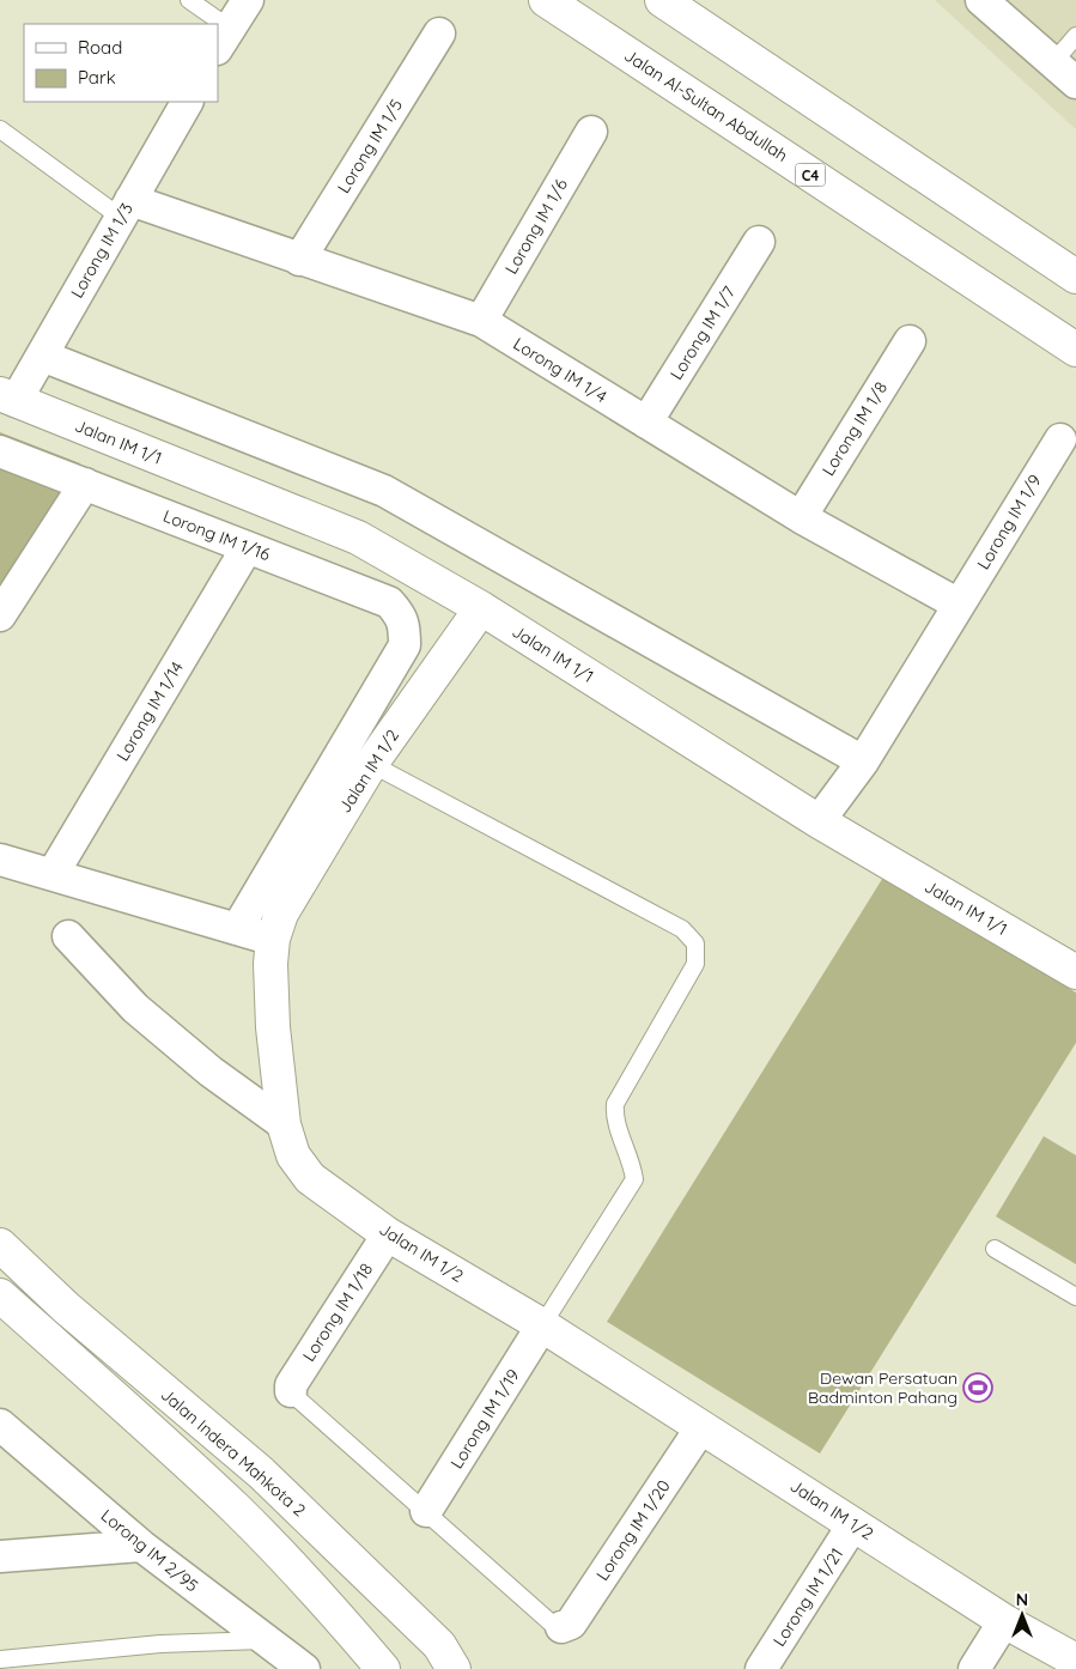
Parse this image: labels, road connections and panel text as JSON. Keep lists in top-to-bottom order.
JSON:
{
  "streets": {
    "street": [
      "Jalan Al-Sultan Abdullah",
      "Lorong IM 1/5",
      "C4",
      "Lorong IM 1/6",
      "Lorong IM 1/3",
      "Lorong IM 1/7",
      "Lorong IM 1/4",
      "Lorong IM 1/8",
      "Jalan IM 1/1",
      "Lorong IM 1/9",
      "Lorong IM 1/16",
      "Lorong IM 1/14",
      "Jalan IM 1/2",
      "Lorong IM 1/18",
      "Lorong IM 1/19",
      "Jalan Indera Mahkota 2",
      "Lorong IM 1/20",
      "Lorong IM 2/95",
      "Lorong IM 1/21"
    ]
  },
  "crossings": [
    ["Lorong IM 1/5", "Lorong IM 1/4"],
    ["Lorong IM 1/6", "Lorong IM 1/4"],
    ["Lorong IM 1/3", "Lorong IM 1/4"],
    ["Lorong IM 1/3", "Jalan IM 1/1"],
    ["Lorong IM 1/7", "Lorong IM 1/4"],
    ["Lorong IM 1/4", "Lorong IM 1/8"],
    ["Lorong IM 1/4", "Lorong IM 1/9"],
    ["Jalan IM 1/1", "Lorong IM 1/9"],
    ["Jalan IM 1/1", "Jalan IM 1/2"],
    ["Lorong IM 1/16", "Lorong IM 1/14"],
    ["Jalan IM 1/2", "Lorong IM 1/18"],
    ["Jalan IM 1/2", "Lorong IM 1/19"],
    ["Jalan IM 1/2", "Lorong IM 1/20"],
    ["Jalan IM 1/2", "Lorong IM 1/21"]
  ],
  "places": {
    "sports": ["Dewan Persatuan Badminton Pahang"]
  },
  "legend": ["Road", "Park"],
  "north": "top"
}
